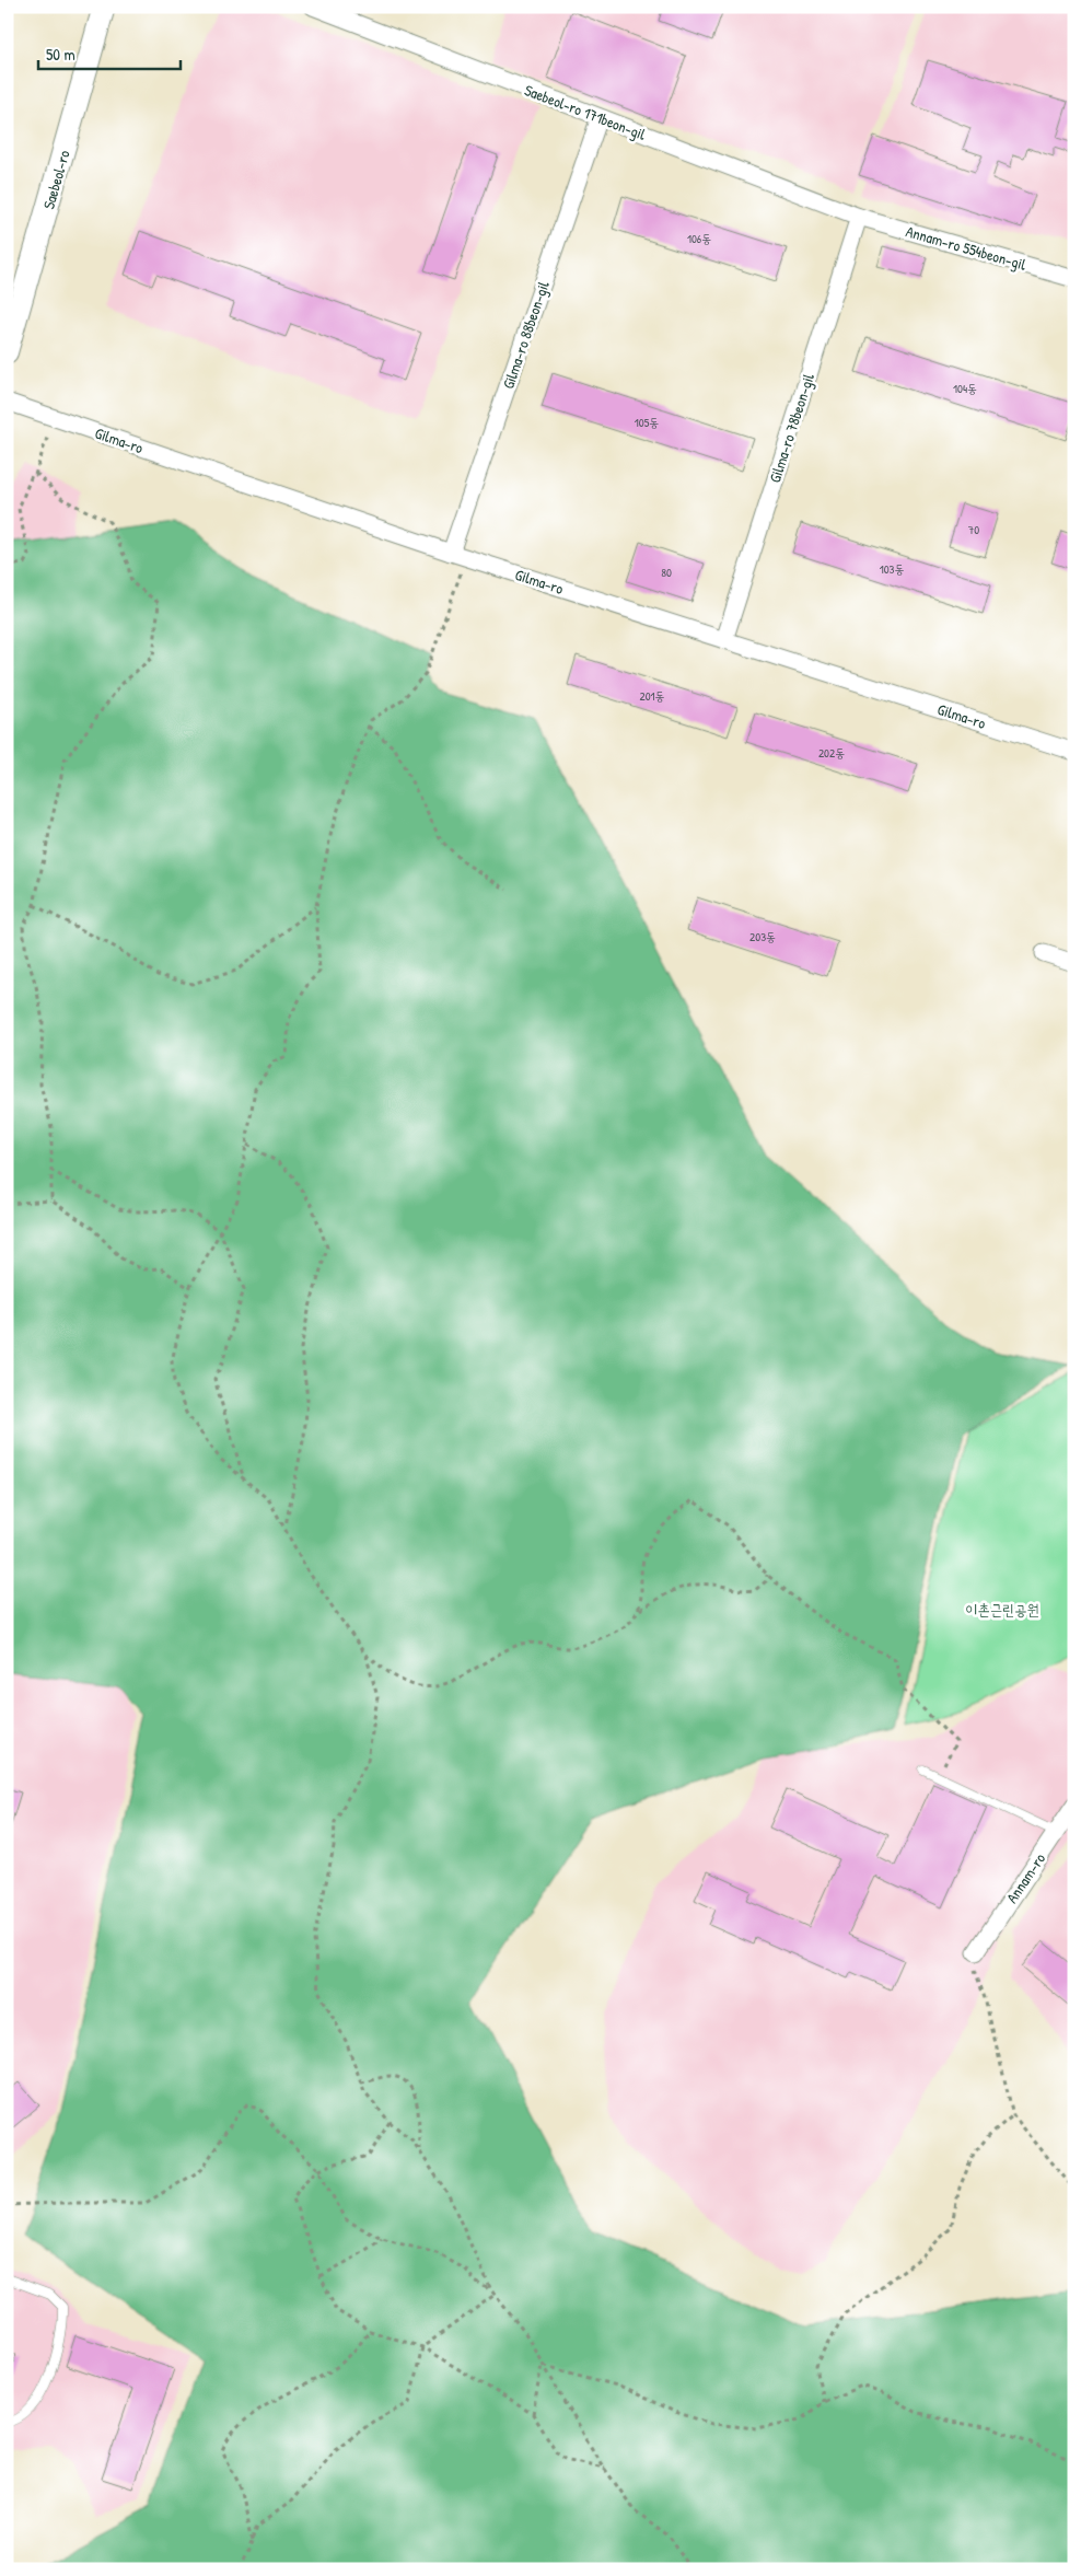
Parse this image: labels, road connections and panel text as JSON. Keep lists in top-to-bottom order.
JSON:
{
  "streets": {
    "street": [
      "Saebeol-ro 171beon-gil",
      "Saebeol-ro",
      "Annam-ro 554beon-gil",
      "Gilma-ro 88beon-gil",
      "Gilma-ro 78beon-gil",
      "Gilma-ro",
      "Annam-ro"
    ]
  },
  "crossings": [
    ["Saebeol-ro 171beon-gil", "Annam-ro 554beon-gil"],
    ["Saebeol-ro 171beon-gil", "Gilma-ro 88beon-gil"],
    ["Saebeol-ro 171beon-gil", "Gilma-ro 78beon-gil"],
    ["Annam-ro 554beon-gil", "Gilma-ro 78beon-gil"],
    ["Gilma-ro 88beon-gil", "Gilma-ro"],
    ["Gilma-ro 78beon-gil", "Gilma-ro"]
  ],
  "parks": ["이촌근린공원"],
  "house_numbers": [
    "106동",
    "104동",
    "105동",
    "70",
    "103동",
    "80",
    "201동",
    "202동",
    "203동"
  ],
  "scale_bar": "50 m"
}
